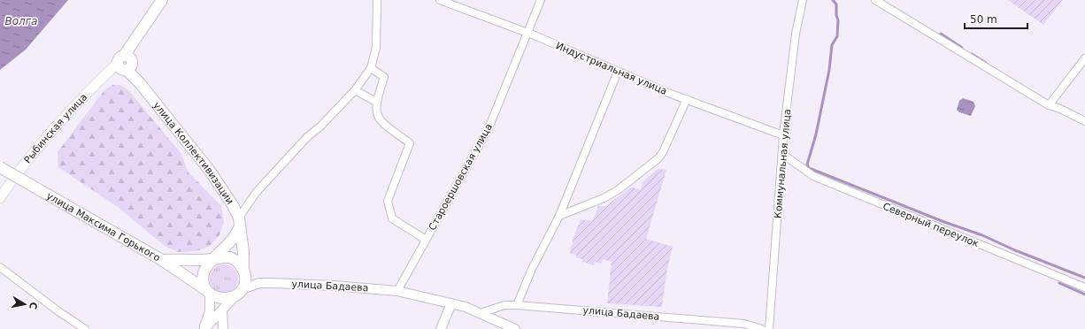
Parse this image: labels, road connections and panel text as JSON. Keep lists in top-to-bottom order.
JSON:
{
  "streets": {
    "main road": ["Рыбинская улица", "улица Коллективизации", "улица Максима Горького"],
    "street": [
      "Индустриальная улица",
      "Коммунальная улица",
      "Староершовская улица",
      "Северный переулок",
      "улица Бадаева"
    ]
  },
  "crossings": [
    ["Индустриальная улица", "Коммунальная улица"],
    ["Индустриальная улица", "Староершовская улица"],
    ["Рыбинская улица", "улица Коллективизации"],
    ["улица Коллективизации", "улица Максима Горького"],
    ["улица Коллективизации", "улица Бадаева"],
    ["Коммунальная улица", "Северный переулок"],
    ["Староершовская улица", "улица Бадаева"],
    ["улица Максима Горького", "улица Бадаева"]
  ],
  "water": ["Волга"],
  "scale_bar": "50 m",
  "north": "right"
}
